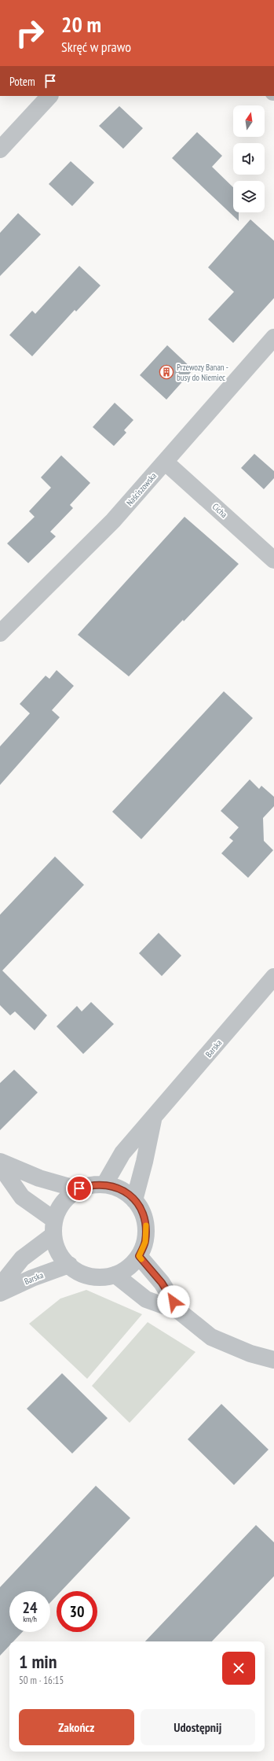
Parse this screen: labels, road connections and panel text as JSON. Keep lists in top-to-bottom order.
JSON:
{
  "streets": {
    "street": ["Naściszowska", "Cicha", "Barska"]
  },
  "crossings": [
    ["Naściszowska", "Cicha"]
  ],
  "places": {
    "building": ["Przewozy Banan - busy do Niemiec"]
  },
  "north": "top",
  "page": {
    "turn": ["20 m", "Skręć w prawo"],
    "then": "Potem",
    "speed": "24 km/h",
    "limit": "30",
    "heading": ["1 min", "50 m · 16:15"],
    "buttons": ["Zakończ", "Udostępnij"]
  }
}
